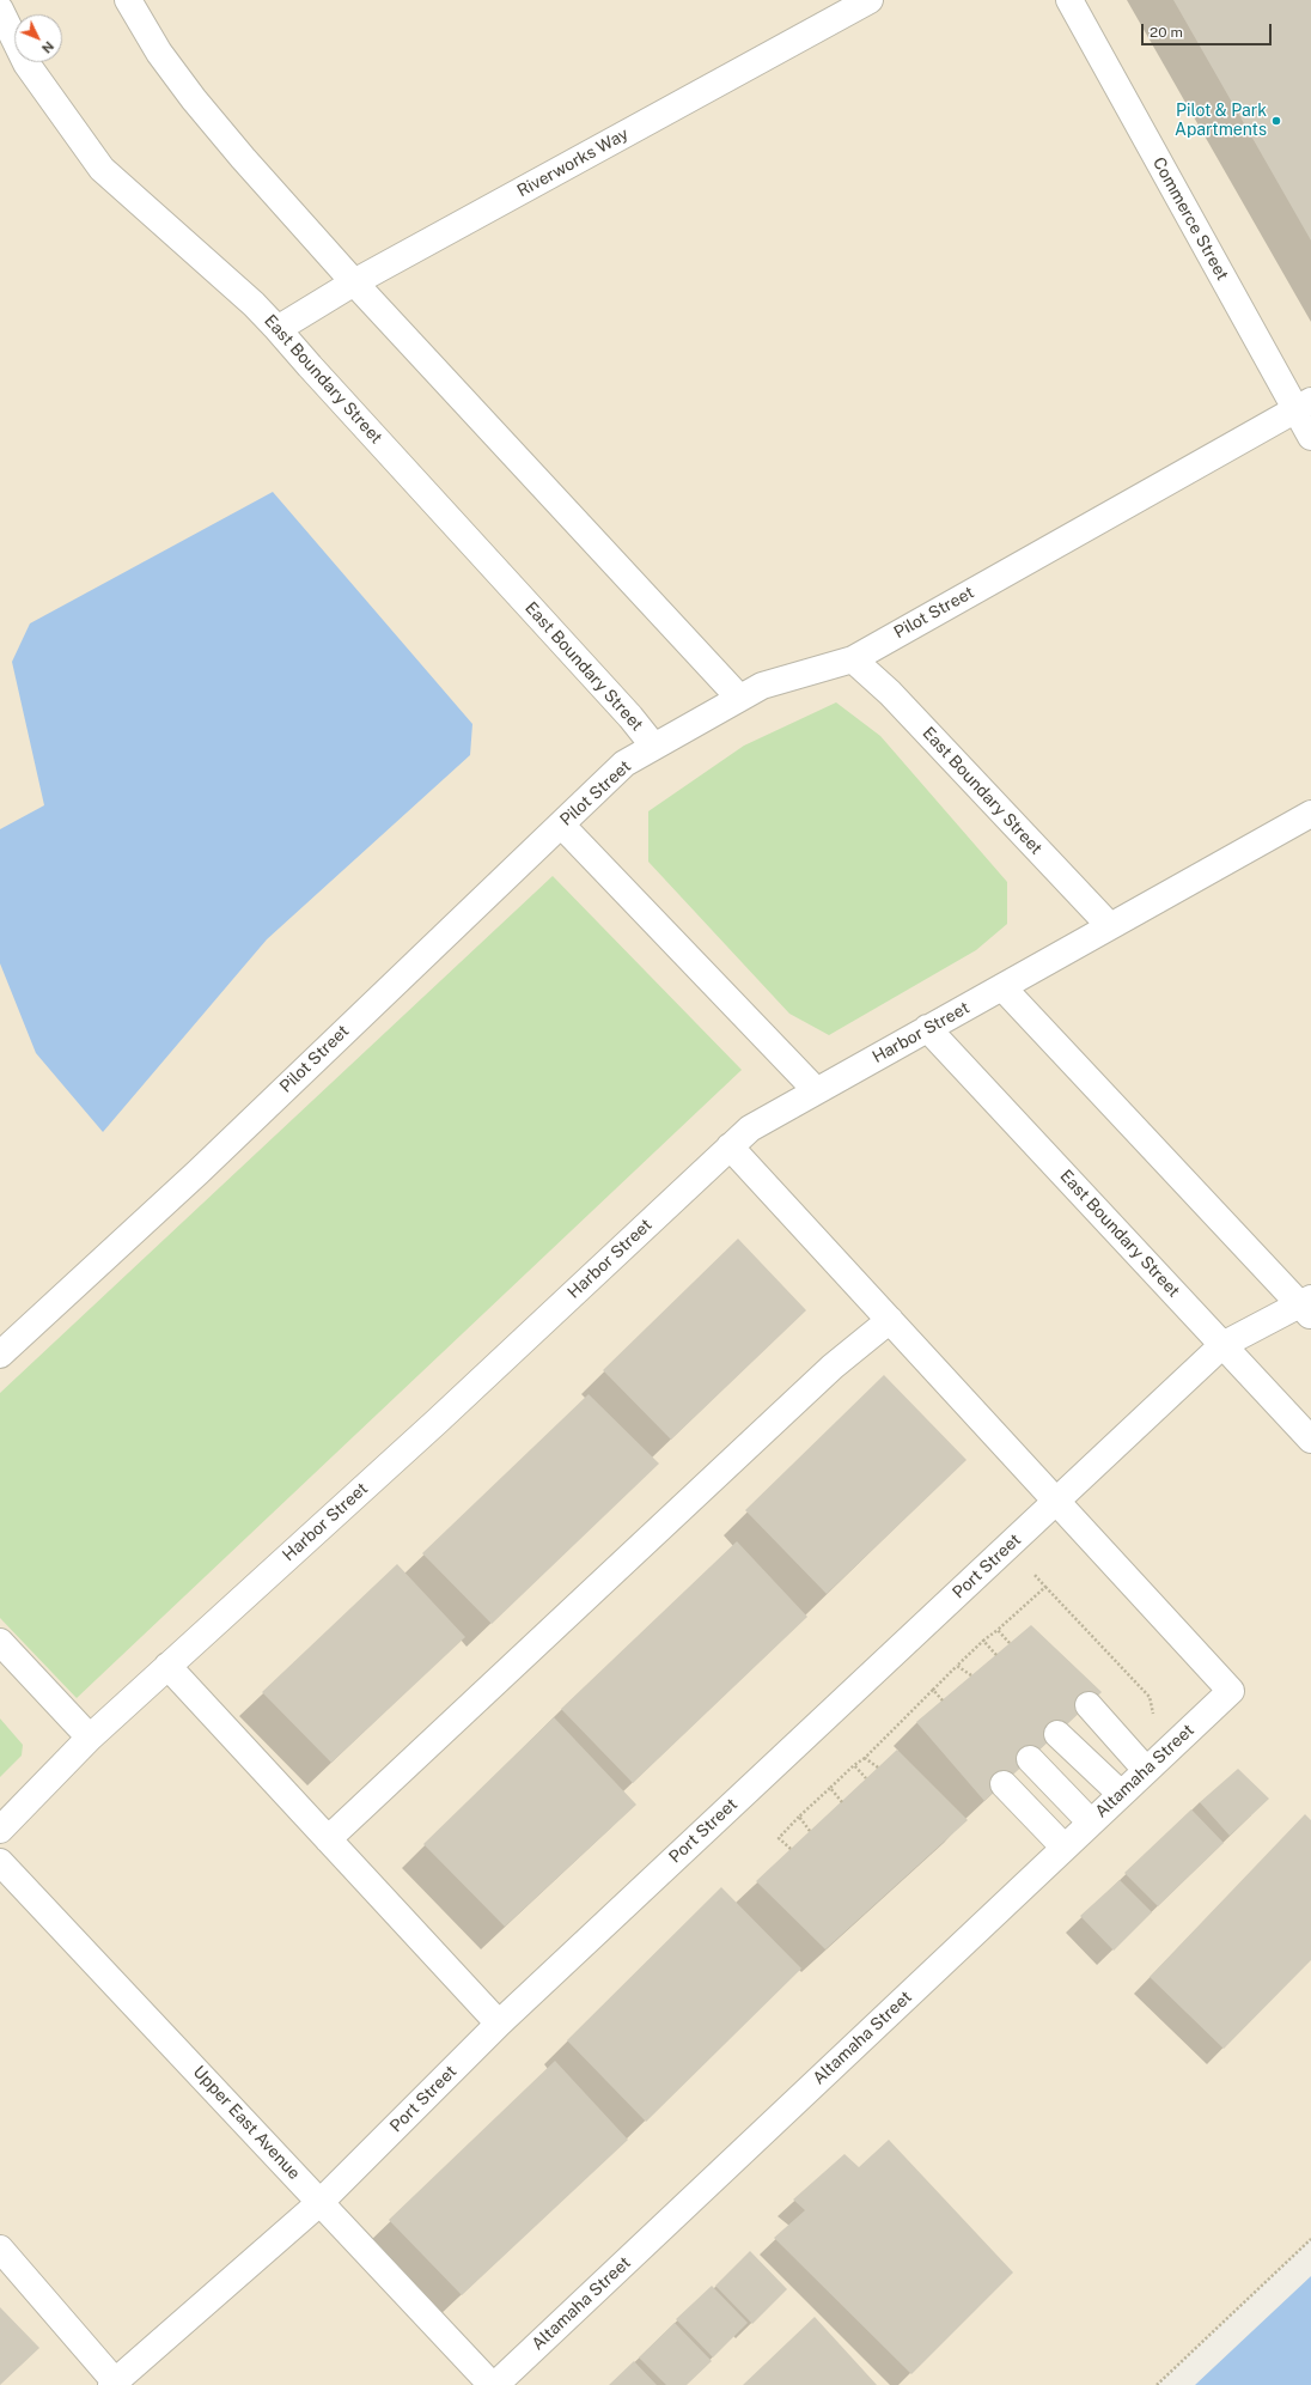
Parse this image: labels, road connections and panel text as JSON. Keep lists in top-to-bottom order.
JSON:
{
  "streets": {
    "street": [
      "Riverworks Way",
      "Commerce Street",
      "East Boundary Street",
      "Pilot Street",
      "Harbor Street",
      "Port Street",
      "Altamaha Street",
      "Upper East Avenue"
    ]
  },
  "crossings": [
    ["Riverworks Way", "East Boundary Street"],
    ["Commerce Street", "Pilot Street"],
    ["East Boundary Street", "Pilot Street"],
    ["East Boundary Street", "Harbor Street"],
    ["East Boundary Street", "Port Street"],
    ["Port Street", "Altamaha Street"],
    ["Port Street", "Upper East Avenue"]
  ],
  "places": ["Pilot & Park Apartments"],
  "scale_bar": "20 m",
  "north": "bottom right"
}
